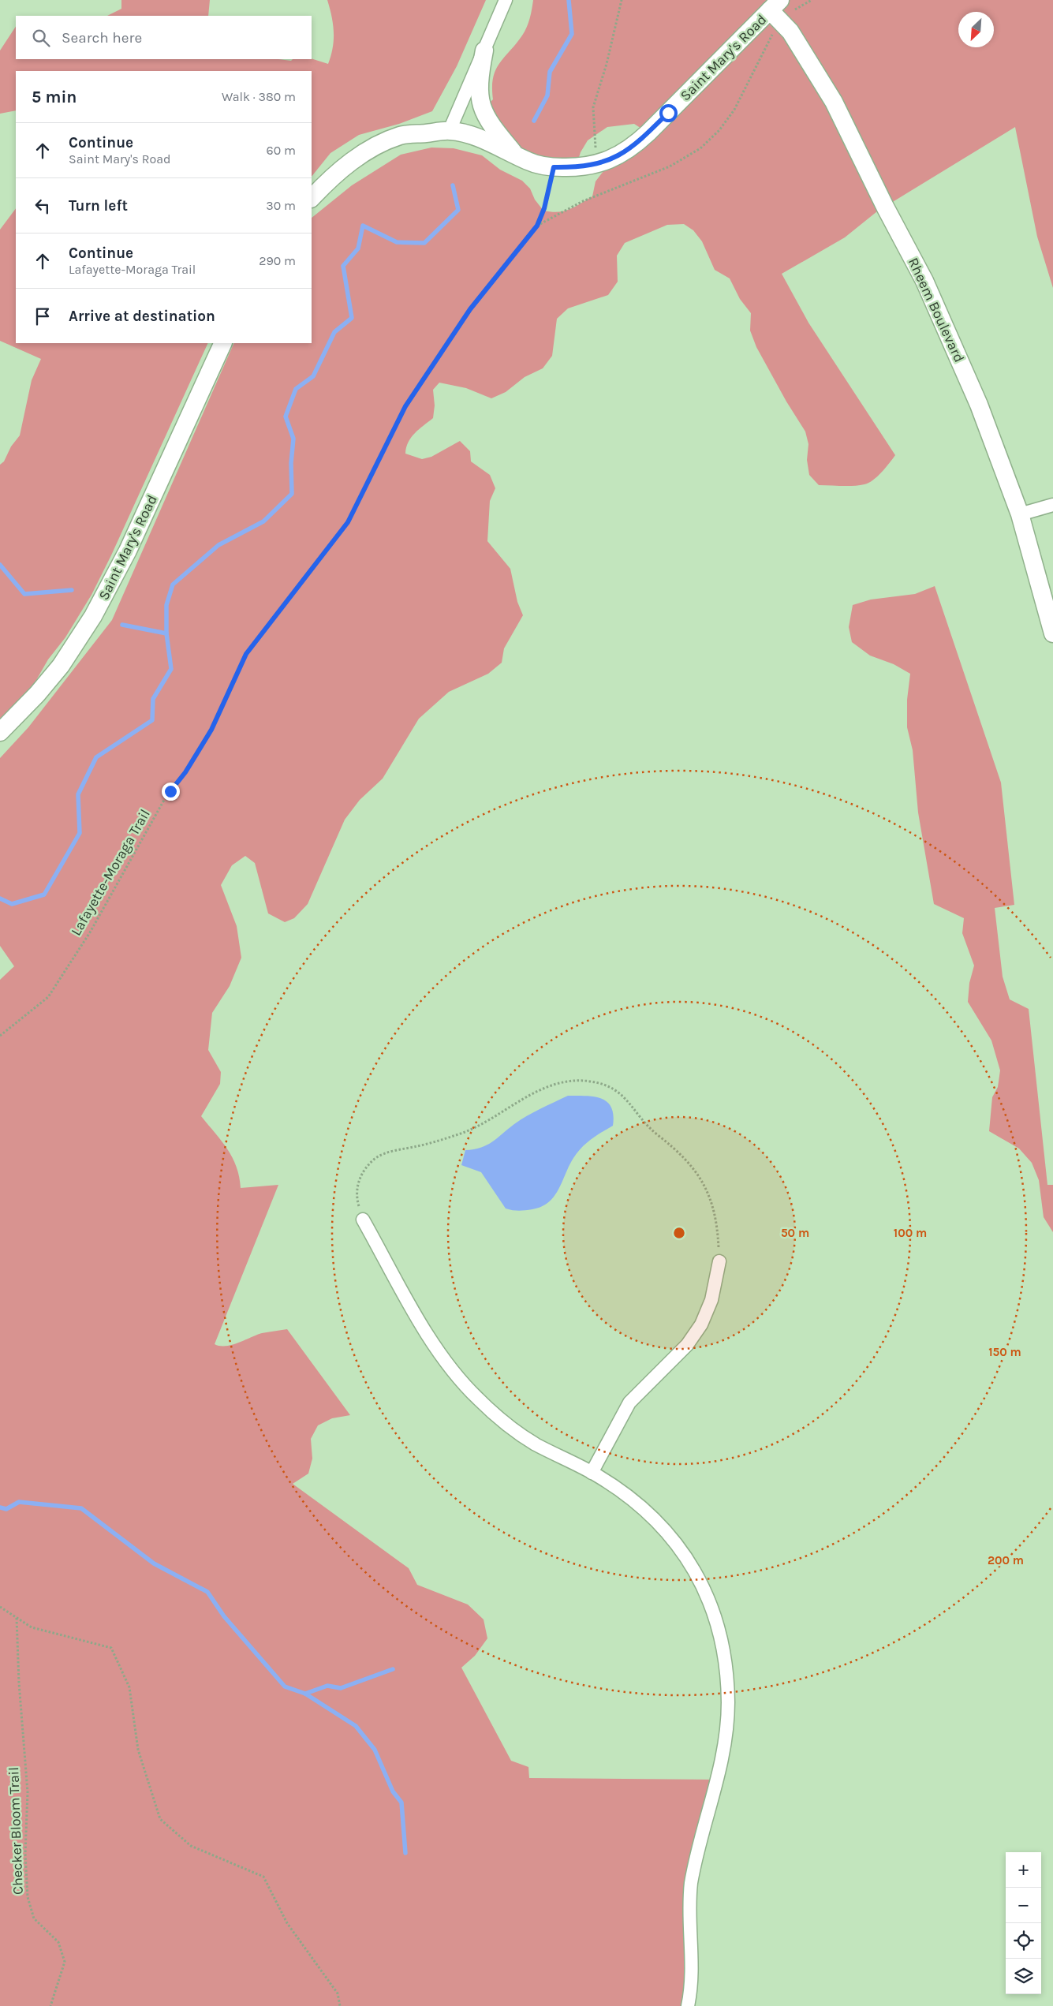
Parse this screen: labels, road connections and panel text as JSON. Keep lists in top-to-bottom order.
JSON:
{
  "streets": {
    "street": ["Saint Mary's Road", "Rheem Boulevard"],
    "path": ["Lafayette-Moraga Trail", "Checker Bloom Trail"]
  },
  "crossings": [
    ["Saint Mary's Road", "Rheem Boulevard"],
    ["Saint Mary's Road", "Lafayette-Moraga Trail"],
    ["Rheem Boulevard", "Lafayette-Moraga Trail"]
  ],
  "north": "bottom left",
  "page": {
    "search": "Search here",
    "heading": ["5 min", "Walk · 380 m"],
    "list": [
      ["Continue", "Saint Mary's Road", "60 m"],
      ["Turn left", "30 m"],
      ["Continue", "Lafayette-Moraga Trail", "290 m"],
      "Arrive at destination"
    ],
    "map_buttons": ["+", "−"]
  },
  "rings": [
    "50 m",
    "100 m",
    "150 m",
    "200 m"
  ]
}
